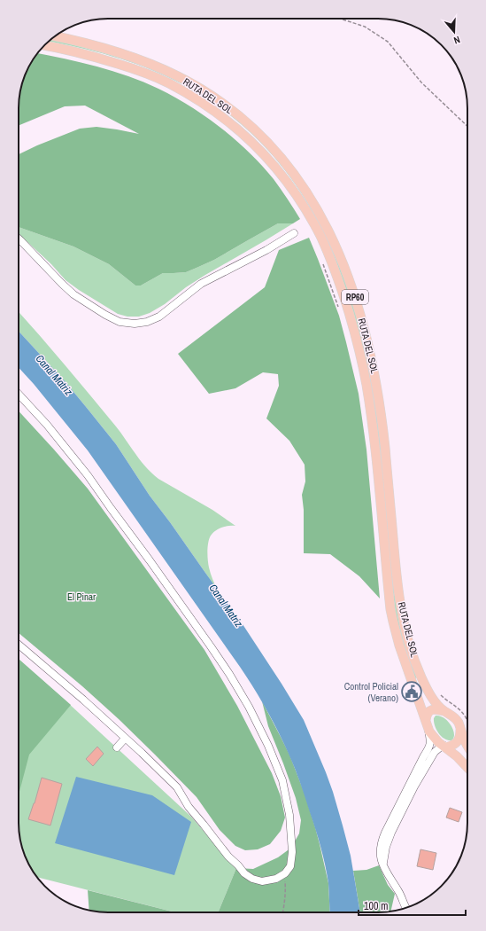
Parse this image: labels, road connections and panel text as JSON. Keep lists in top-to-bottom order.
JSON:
{
  "streets": {
    "main road": ["RUTA DEL SOL", "RP60"]
  },
  "water": ["Canal Matriz"],
  "parks": ["El Pinar"],
  "places": {
    "public building": ["Control Policial (Verano)"]
  },
  "scale_bar": "100 m",
  "north": "bottom"
}
